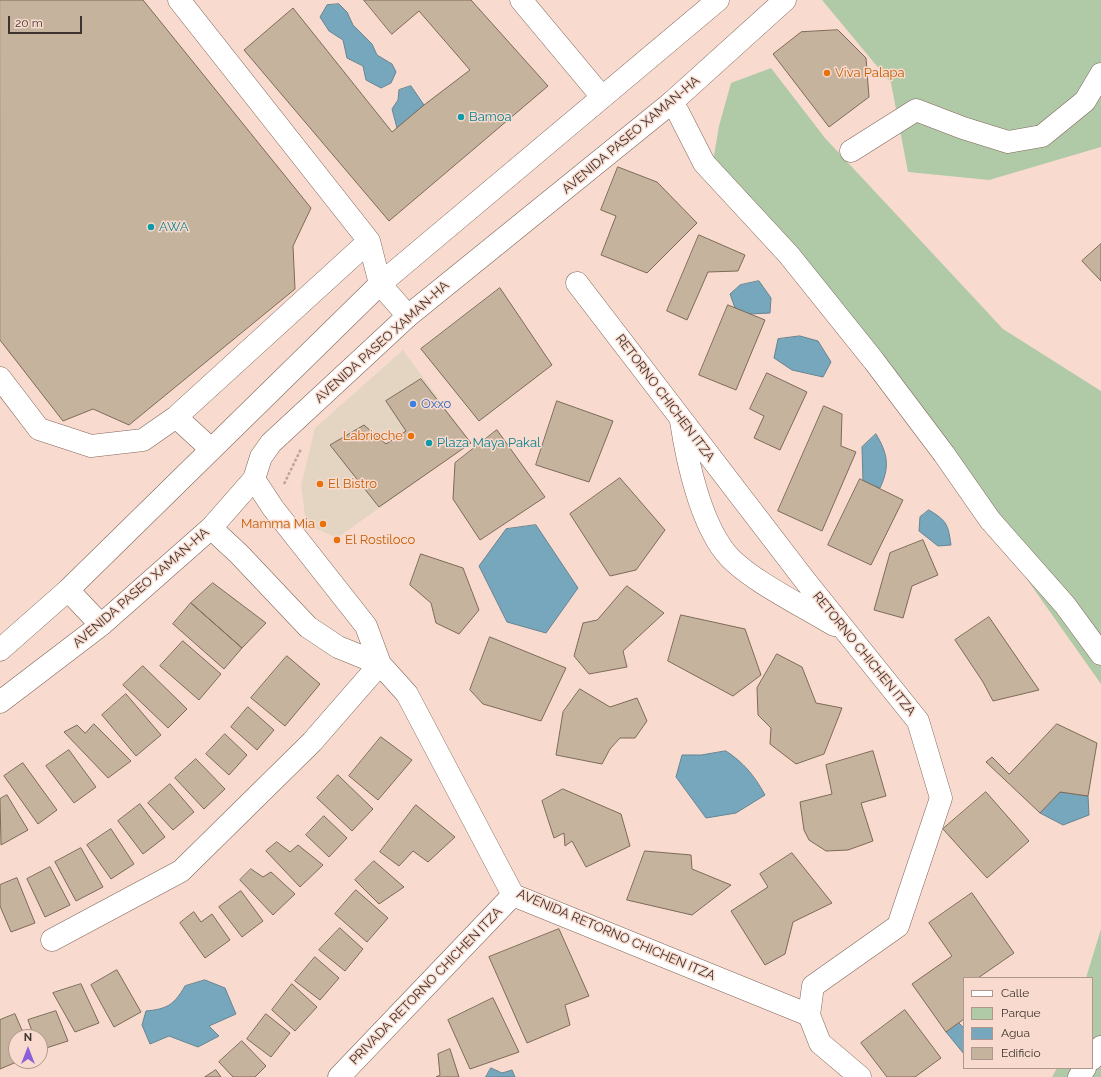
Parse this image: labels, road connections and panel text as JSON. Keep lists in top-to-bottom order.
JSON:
{
  "streets": {
    "street": [
      "AVENIDA PASEO XAMAN-HA",
      "RETORNO CHICHEN ITZA",
      "AVENIDA RETORNO CHICHEN ITZA",
      "PRIVADA RETORNO CHICHEN ITZA"
    ]
  },
  "crossings": [
    ["AVENIDA PASEO XAMAN-HA", "AVENIDA RETORNO CHICHEN ITZA"],
    ["RETORNO CHICHEN ITZA", "AVENIDA RETORNO CHICHEN ITZA"],
    ["AVENIDA RETORNO CHICHEN ITZA", "PRIVADA RETORNO CHICHEN ITZA"]
  ],
  "places": [
    "Viva Palapa",
    "Bamoa",
    "AWA",
    "Oxxo",
    "Labrioche",
    "Plaza Maya Pakal",
    "El Bistro",
    "Mamma Mia",
    "El Rostiloco"
  ],
  "legend": [
    "Calle",
    "Parque",
    "Agua",
    "Edificio"
  ],
  "scale_bar": "20 m",
  "north": "top"
}
